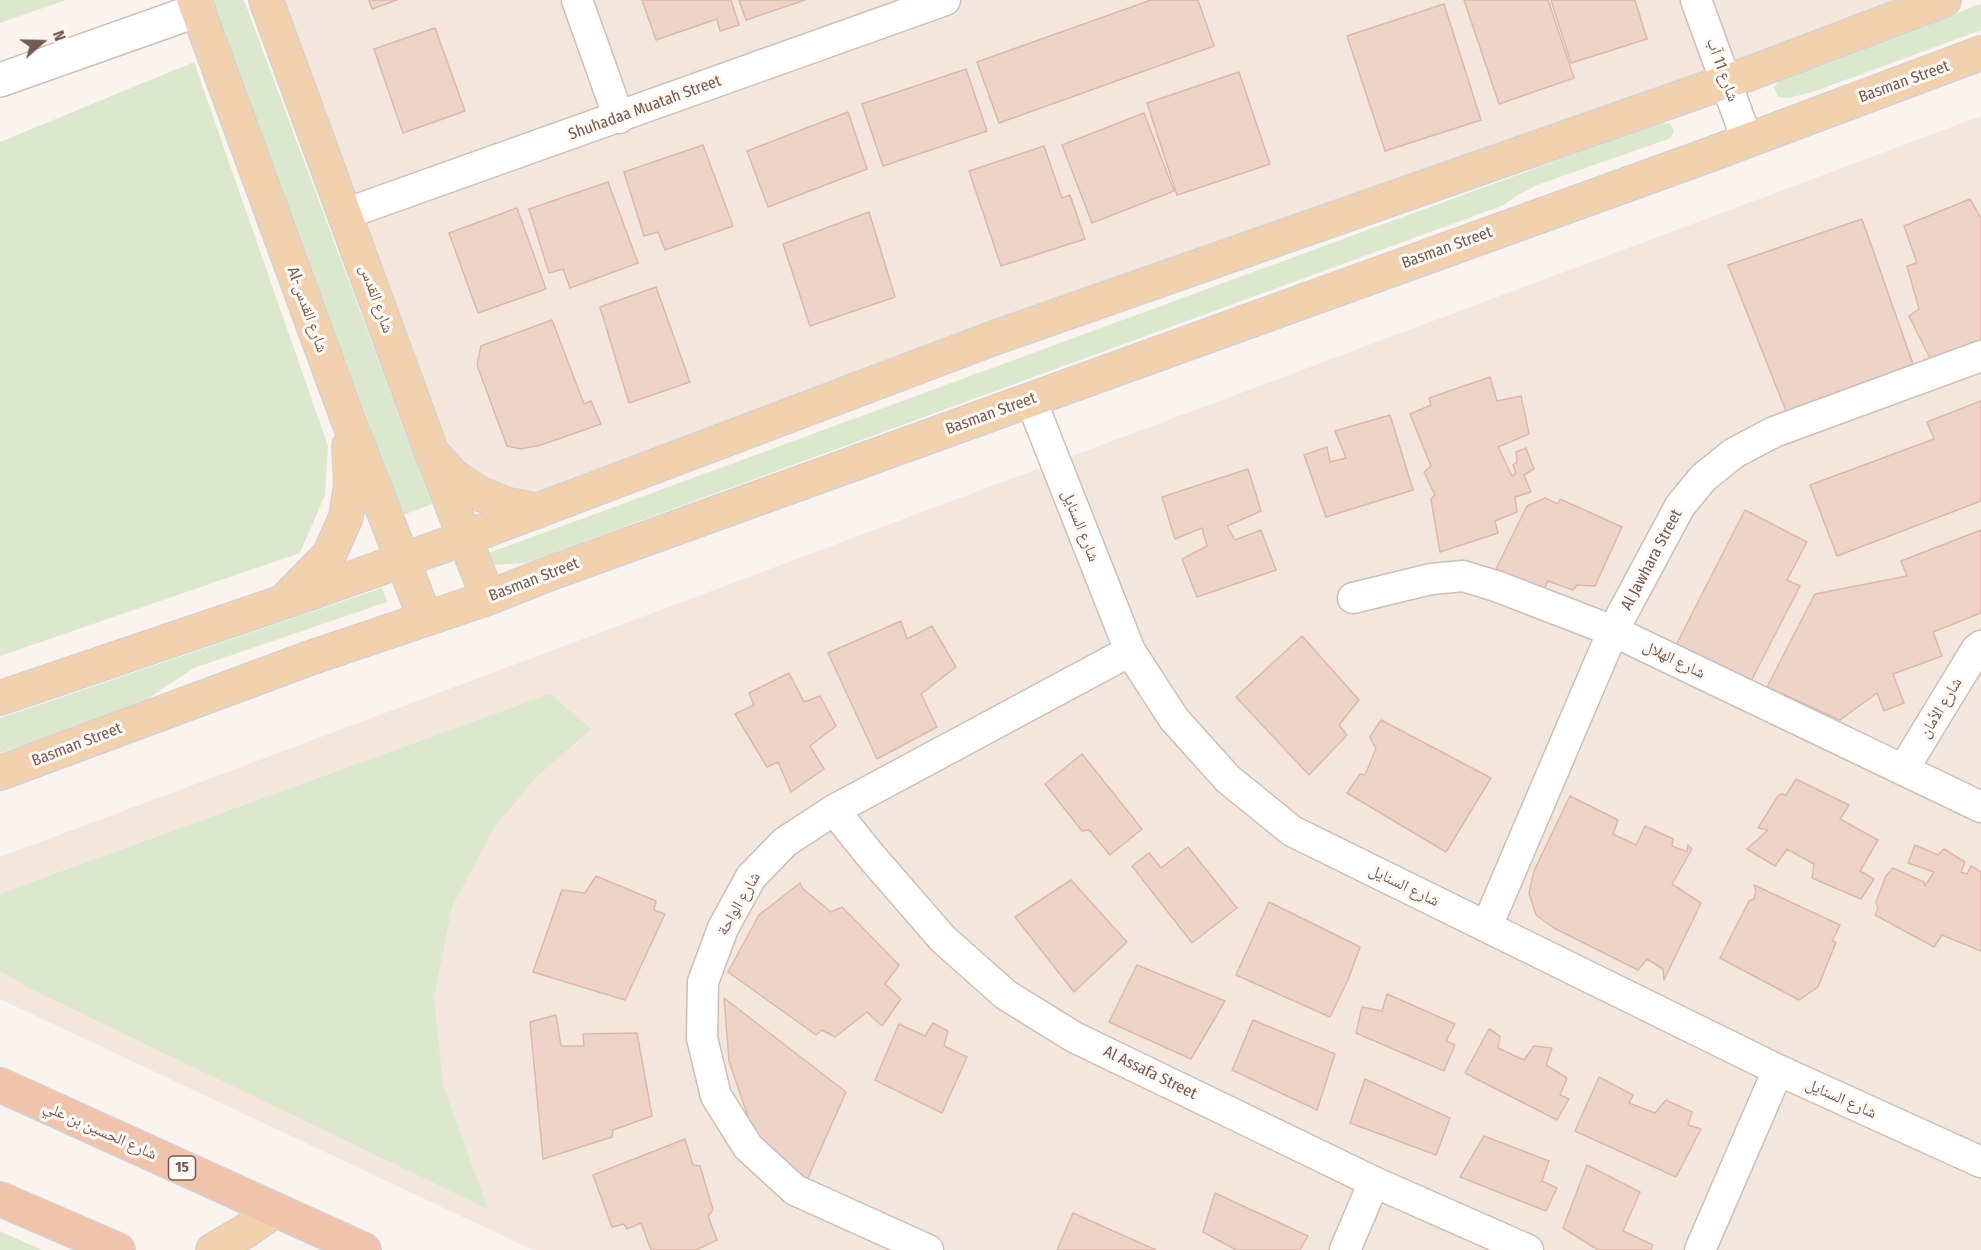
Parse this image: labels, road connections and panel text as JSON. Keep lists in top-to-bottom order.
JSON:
{
  "streets": {
    "highway": ["شارع الحسين بن علي", "15"],
    "main road": ["Basman Street", "شارع القدس", "Al-شارع القدس"],
    "street": [
      "شارع 11 آب",
      "Shuhadaa Muatah Street",
      "شارع السنايل",
      "Al Jawhara Street",
      "شارع الهلال",
      "شارع الأمان",
      "شارع الواحة",
      "Al Assafa Street"
    ]
  },
  "crossings": [
    ["شارع 11 آب", "Basman Street"],
    ["Basman Street", "شارع القدس"],
    ["Basman Street", "Al-شارع القدس"],
    ["Basman Street", "شارع السنايل"],
    ["Shuhadaa Muatah Street", "شارع القدس"],
    ["شارع السنايل", "Al Jawhara Street"],
    ["شارع السنايل", "شارع الواحة"],
    ["Al Jawhara Street", "شارع الهلال"],
    ["شارع الهلال", "شارع الأمان"],
    ["شارع الواحة", "Al Assafa Street"]
  ],
  "north": "right"
}
